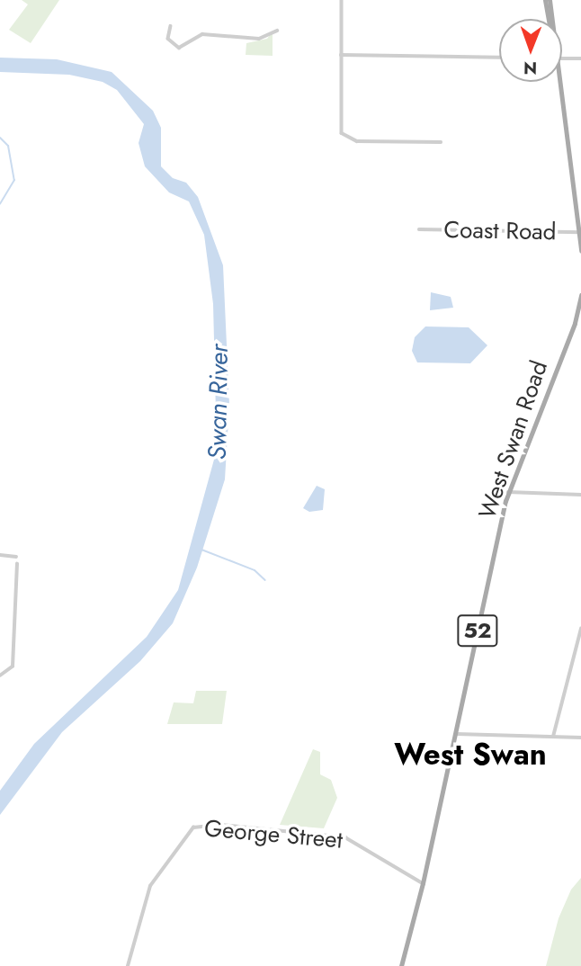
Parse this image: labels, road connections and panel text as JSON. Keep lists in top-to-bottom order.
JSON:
{
  "streets": {
    "main road": ["West Swan Road", "52"],
    "street": ["Coast Road", "George Street"]
  },
  "crossings": [
    ["West Swan Road", "George Street"]
  ],
  "districts": ["West Swan"],
  "water": ["Swan River"],
  "north": "bottom"
}
